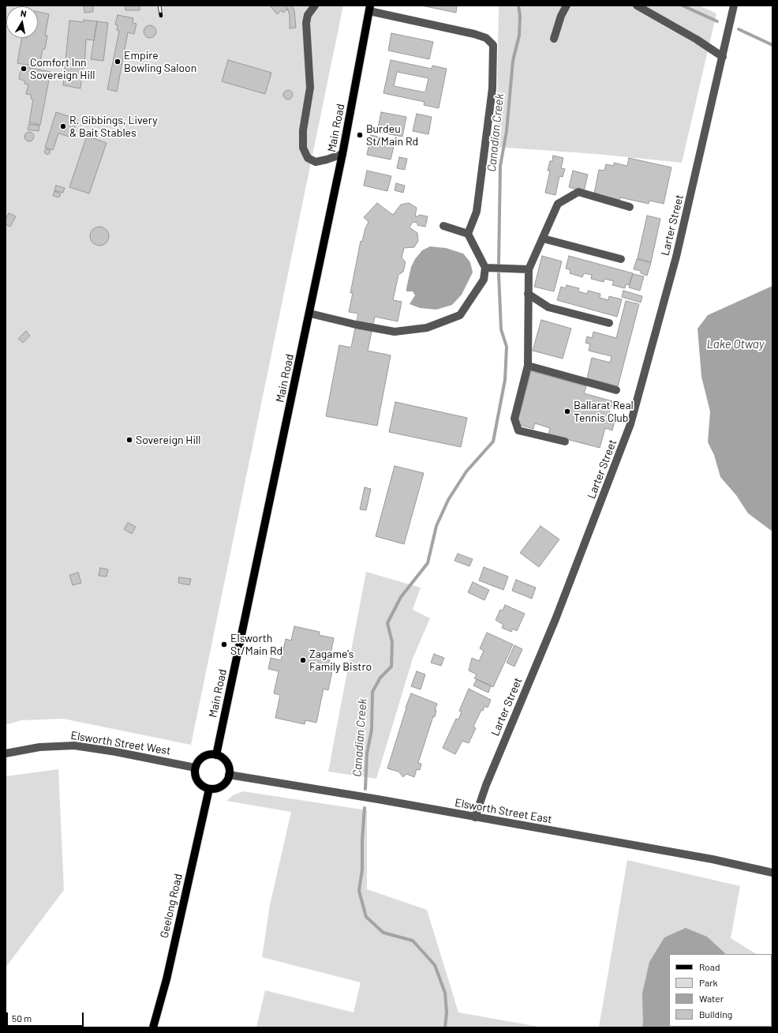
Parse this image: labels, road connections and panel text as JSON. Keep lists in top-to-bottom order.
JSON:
{
  "streets": {
    "main road": ["Main Road", "Geelong Road"],
    "street": ["Larter Street", "Elsworth Street West", "Elsworth Street East"]
  },
  "crossings": [
    ["Main Road", "Elsworth Street West"],
    ["Main Road", "Elsworth Street East"],
    ["Main Road", "Geelong Road"],
    ["Larter Street", "Elsworth Street East"],
    ["Elsworth Street West", "Elsworth Street East"],
    ["Elsworth Street West", "Geelong Road"],
    ["Elsworth Street East", "Geelong Road"]
  ],
  "water": ["Canadian Creek", "Lake Otway"],
  "places": [
    "Empire Bowling Saloon",
    "Comfort Inn Sovereign Hill",
    "R. Gibbings, Livery & Bait Stables",
    "Burdeu St/Main Rd",
    "Ballarat Real Tennis Club",
    "Sovereign Hill",
    "Elsworth St/Main Rd",
    "Zagame's Family Bistro"
  ],
  "legend": [
    "Road",
    "Park",
    "Water",
    "Building"
  ],
  "scale_bar": "50 m",
  "north": "top"
}
